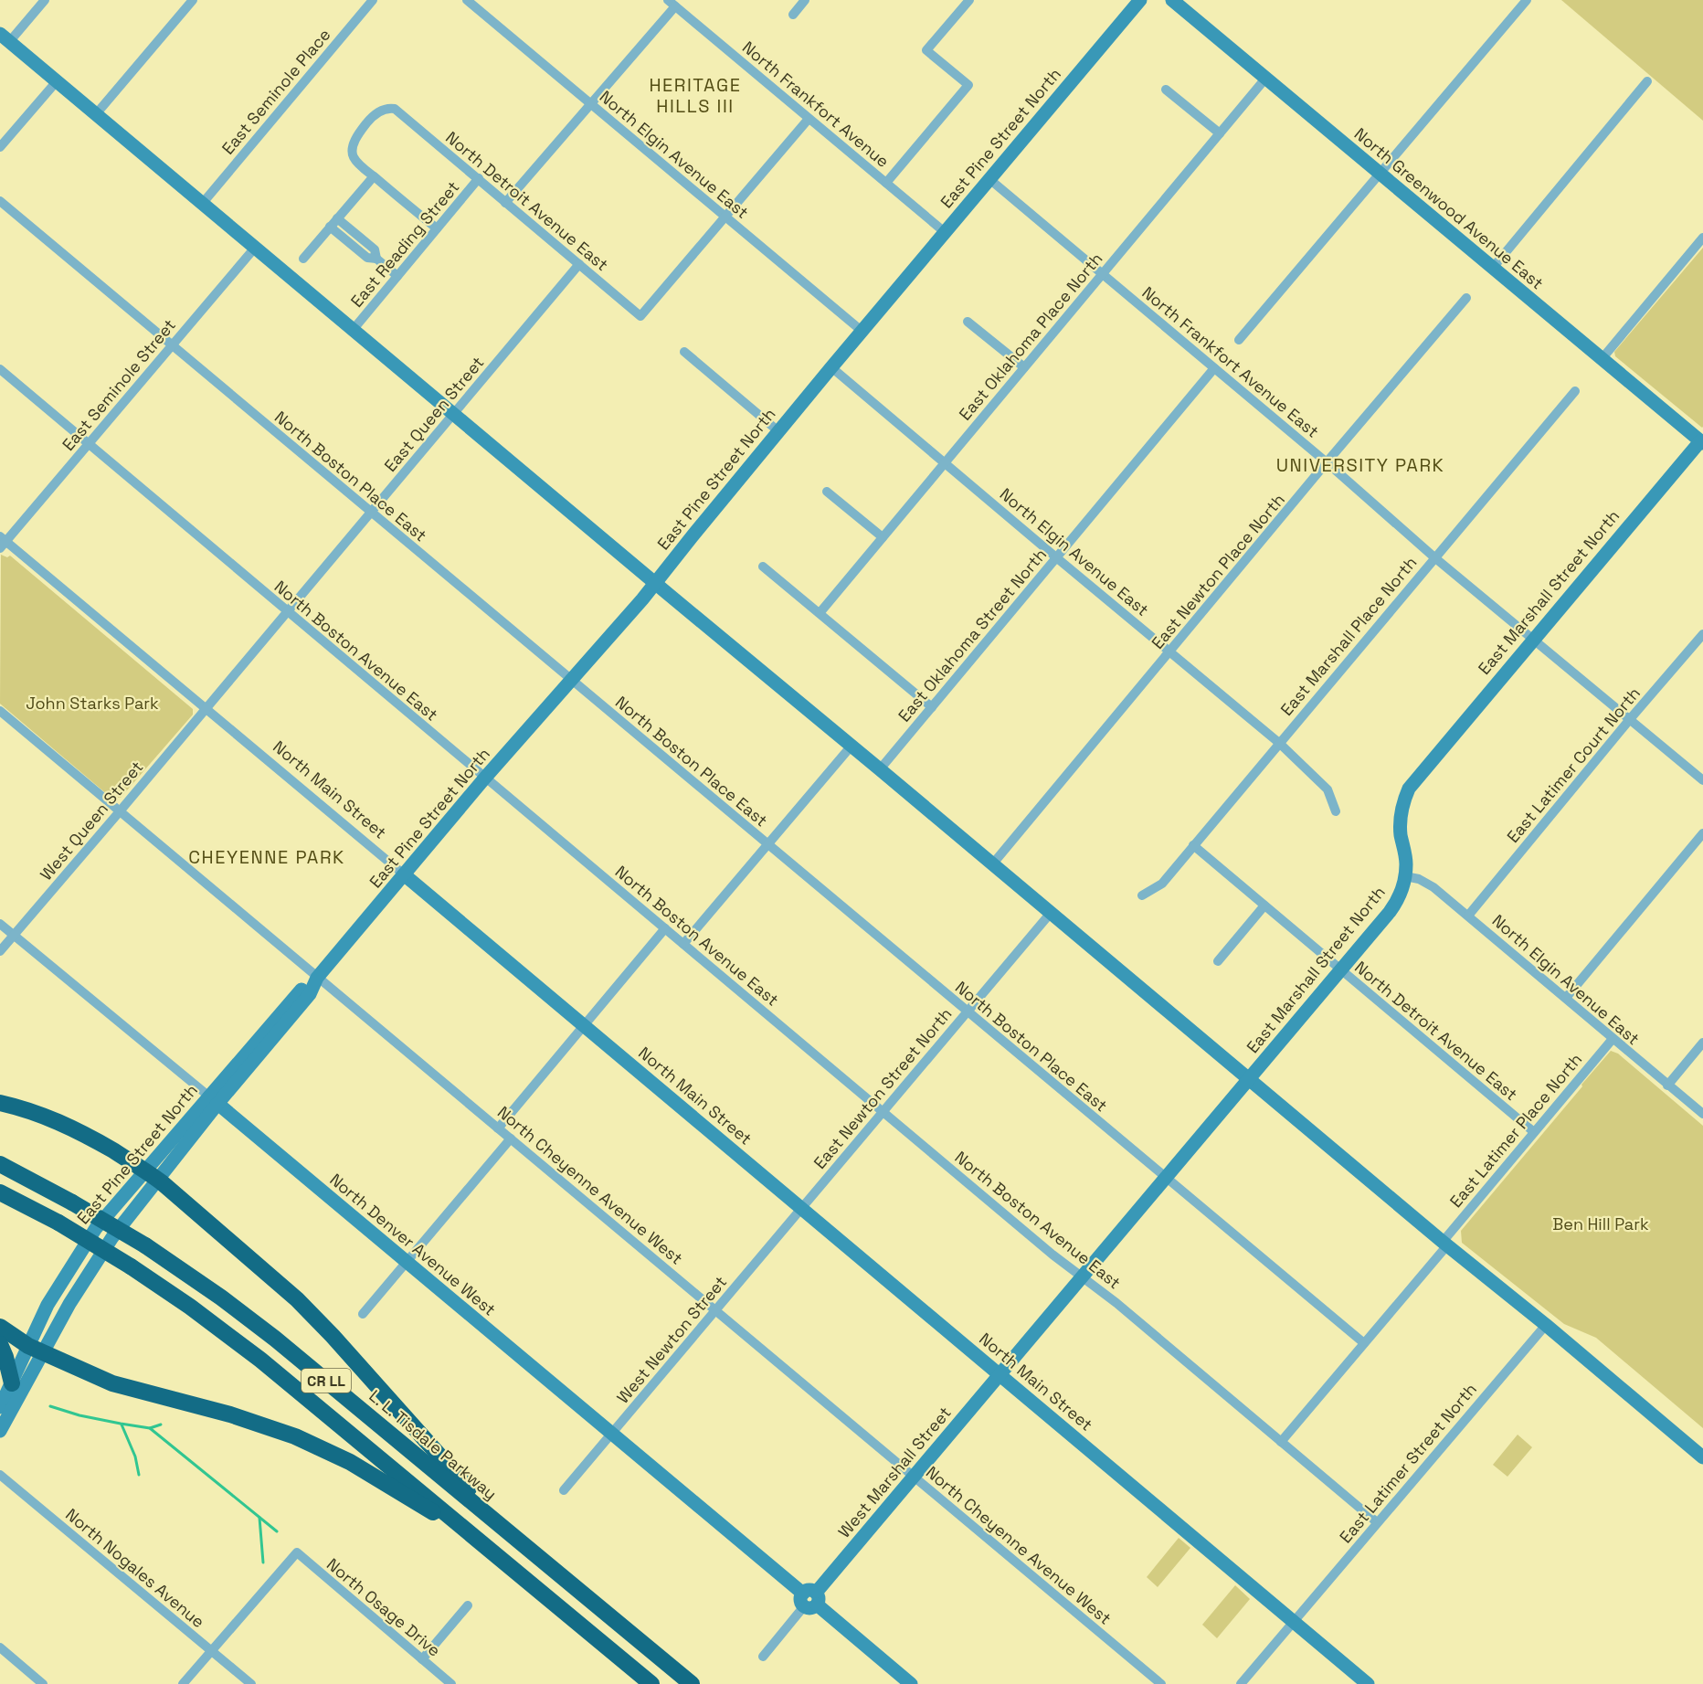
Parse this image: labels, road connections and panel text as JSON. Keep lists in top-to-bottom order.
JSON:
{
  "streets": {
    "highway": ["CR LL", "L. L. Tisdale Parkway"],
    "street": [
      "East Seminole Place",
      "North Frankfort Avenue",
      "East Pine Street North",
      "North Elgin Avenue East",
      "North Detroit Avenue East",
      "North Greenwood Avenue East",
      "East Reading Street",
      "East Oklahoma Place North",
      "North Frankfort Avenue East",
      "East Seminole Street",
      "East Queen Street",
      "North Boston Place East",
      "East Newton Place North",
      "East Marshall Street North",
      "East Oklahoma Street North",
      "East Marshall Place North",
      "North Boston Avenue East",
      "East Latimer Court North",
      "North Main Street",
      "West Queen Street",
      "East Newton Street North",
      "East Latimer Place North",
      "North Cheyenne Avenue West",
      "North Denver Avenue West",
      "West Newton Street",
      "East Latimer Street North",
      "West Marshall Street",
      "North Nogales Avenue",
      "North Osage Drive"
    ]
  },
  "crossings": [
    ["North Frankfort Avenue", "East Pine Street North"],
    ["East Pine Street North", "North Elgin Avenue East"],
    ["East Pine Street North", "North Frankfort Avenue East"],
    ["East Pine Street North", "North Boston Place East"],
    ["East Pine Street North", "North Boston Avenue East"],
    ["East Pine Street North", "North Main Street"],
    ["East Pine Street North", "North Cheyenne Avenue West"],
    ["East Pine Street North", "North Denver Avenue West"],
    ["North Elgin Avenue East", "North Detroit Avenue East"],
    ["North Elgin Avenue East", "East Oklahoma Place North"],
    ["North Elgin Avenue East", "East Newton Place North"],
    ["North Elgin Avenue East", "East Marshall Street North"],
    ["North Elgin Avenue East", "East Oklahoma Street North"],
    ["North Elgin Avenue East", "East Marshall Place North"],
    ["North Elgin Avenue East", "East Latimer Court North"],
    ["North Elgin Avenue East", "East Latimer Place North"],
    ["North Detroit Avenue East", "East Reading Street"],
    ["North Detroit Avenue East", "East Queen Street"],
    ["North Detroit Avenue East", "East Marshall Street North"],
    ["North Detroit Avenue East", "East Marshall Place North"],
    ["North Detroit Avenue East", "East Latimer Place North"],
    ["North Greenwood Avenue East", "East Oklahoma Place North"],
    ["North Greenwood Avenue East", "East Marshall Street North"],
    ["East Oklahoma Place North", "North Frankfort Avenue East"],
    ["North Frankfort Avenue East", "East Newton Place North"],
    ["North Frankfort Avenue East", "East Marshall Street North"],
    ["North Frankfort Avenue East", "East Oklahoma Street North"],
    ["North Frankfort Avenue East", "East Marshall Place North"],
    ["North Frankfort Avenue East", "East Latimer Court North"],
    ["East Seminole Street", "North Boston Place East"],
    ["East Seminole Street", "North Boston Avenue East"],
    ["East Seminole Street", "North Main Street"],
    ["East Queen Street", "North Boston Place East"],
    ["East Queen Street", "North Boston Avenue East"],
    ["East Queen Street", "North Main Street"],
    ["East Queen Street", "West Queen Street"],
    ["North Boston Place East", "East Marshall Street North"],
    ["North Boston Place East", "East Newton Street North"],
    ["North Boston Place East", "East Latimer Place North"],
    ["East Marshall Street North", "North Boston Avenue East"],
    ["East Marshall Street North", "North Main Street"],
    ["East Marshall Street North", "West Marshall Street"],
    ["North Boston Avenue East", "East Newton Street North"],
    ["North Boston Avenue East", "East Latimer Place North"],
    ["North Boston Avenue East", "East Latimer Street North"],
    ["North Main Street", "West Queen Street"],
    ["North Main Street", "East Newton Street North"],
    ["North Main Street", "West Newton Street"],
    ["North Main Street", "East Latimer Street North"],
    ["North Main Street", "West Marshall Street"],
    ["West Queen Street", "North Cheyenne Avenue West"],
    ["West Queen Street", "North Denver Avenue West"],
    ["East Newton Street North", "West Newton Street"],
    ["North Cheyenne Avenue West", "West Newton Street"],
    ["North Cheyenne Avenue West", "West Marshall Street"],
    ["North Denver Avenue West", "West Newton Street"],
    ["North Denver Avenue West", "West Marshall Street"],
    ["North Nogales Avenue", "North Osage Drive"]
  ],
  "districts": ["HERITAGE HILLS III", "UNIVERSITY PARK", "CHEYENNE PARK"],
  "parks": ["John Starks Park", "Ben Hill Park"]
}
